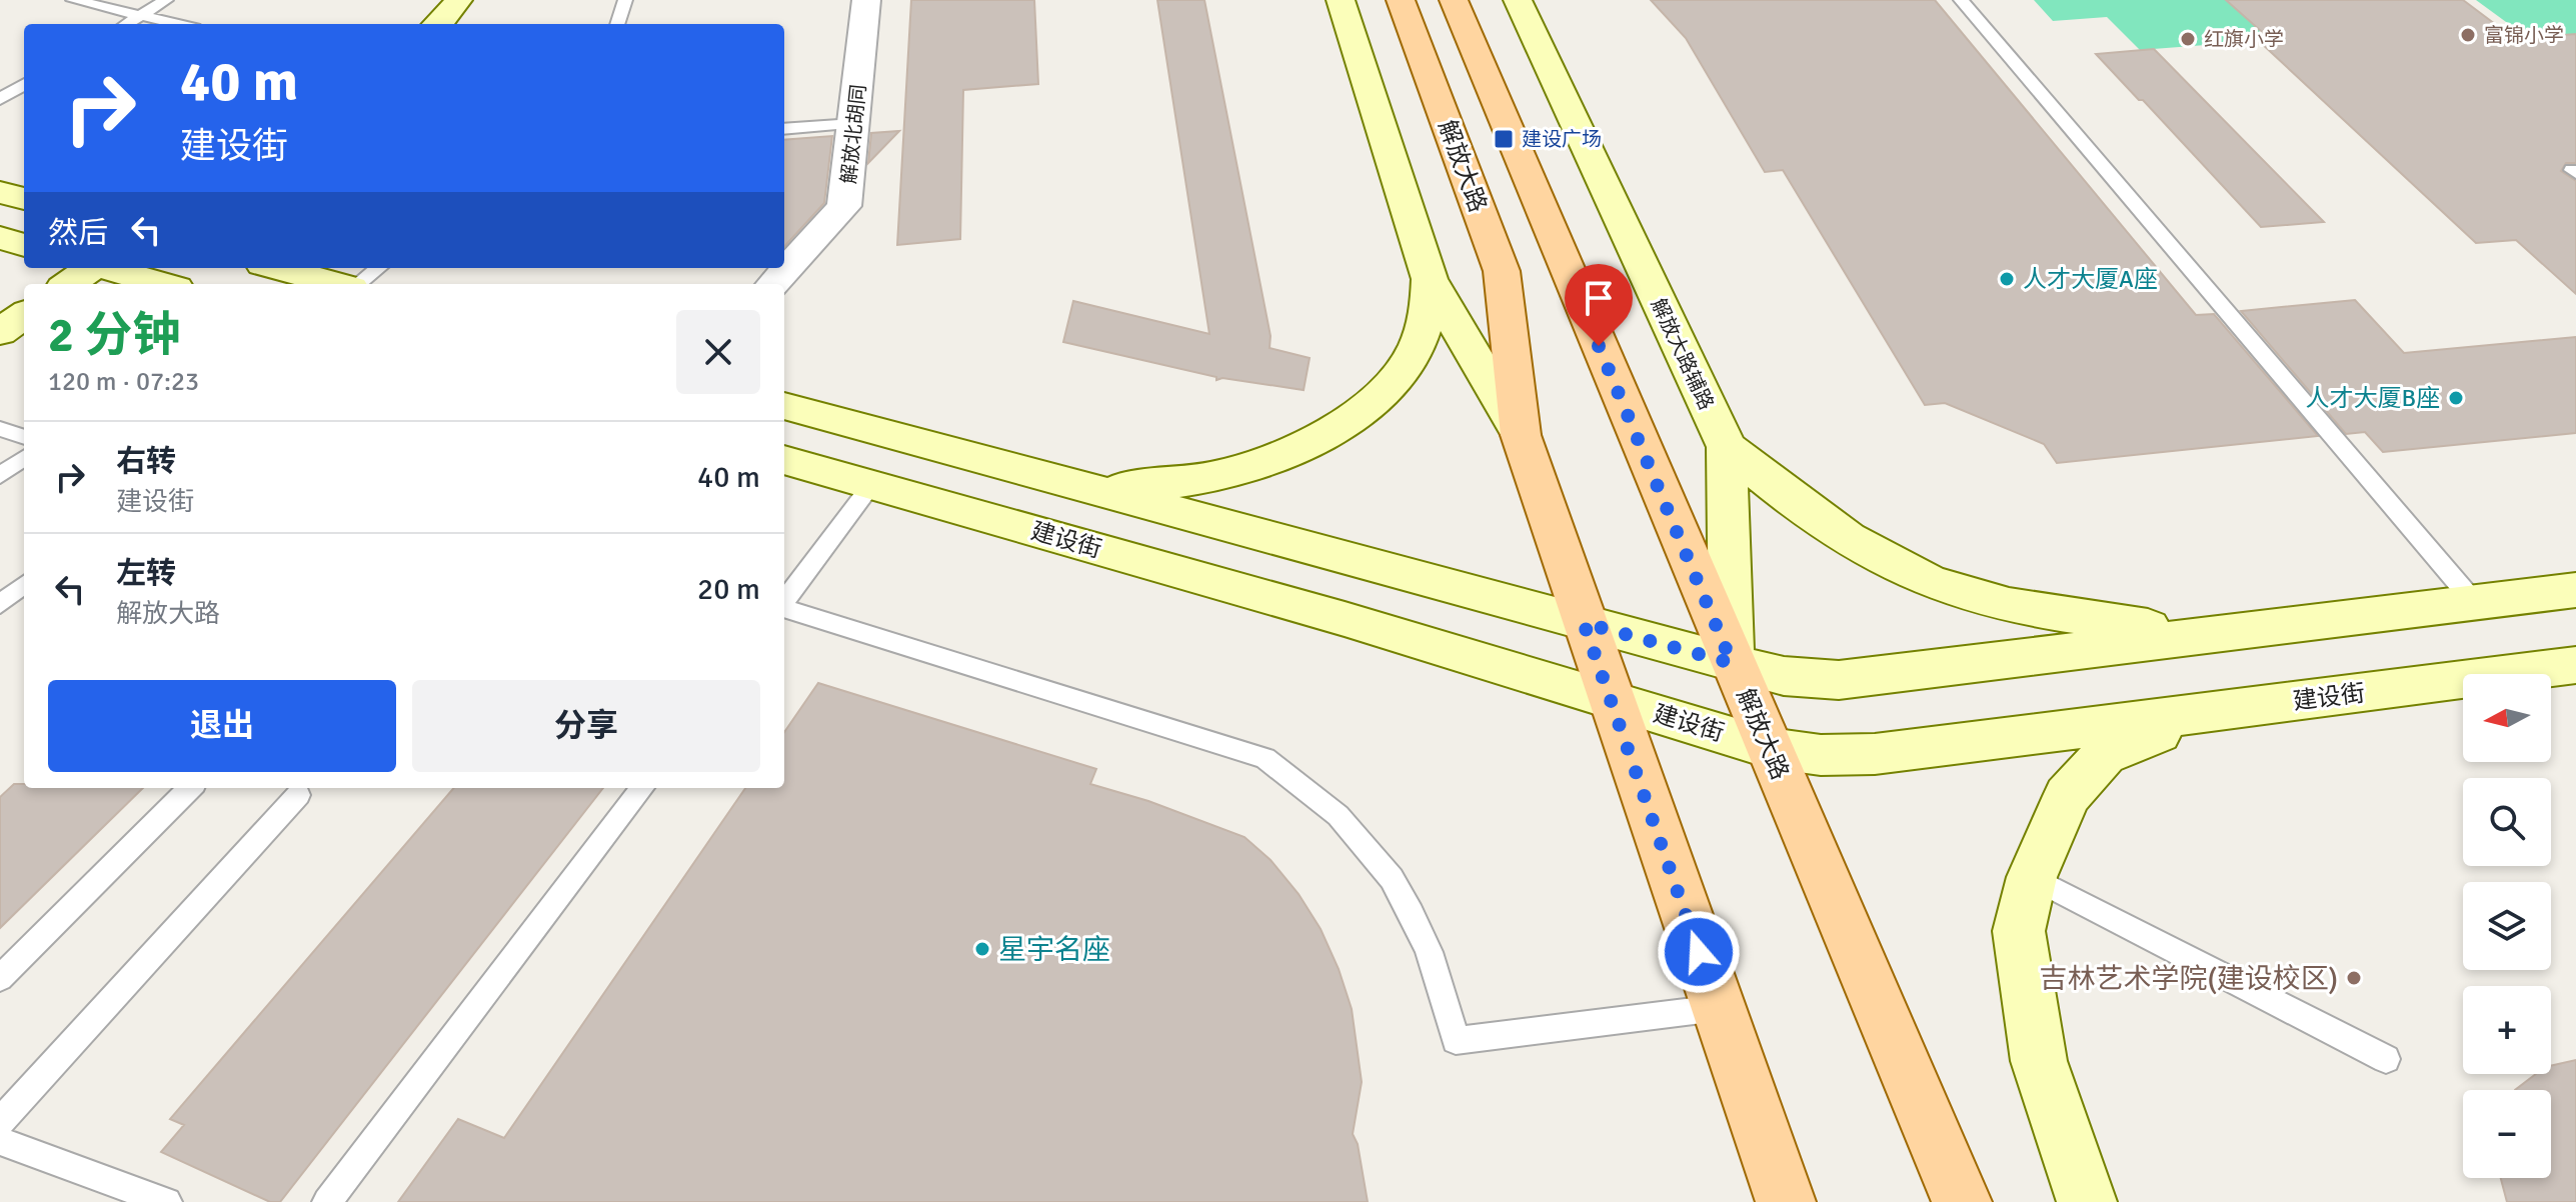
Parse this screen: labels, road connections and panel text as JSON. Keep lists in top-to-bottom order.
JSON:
{
  "streets": {
    "main road": ["解放大路", "解放大路辅路", "建设街"],
    "street": ["解放北胡同"]
  },
  "crossings": [
    ["解放大路", "建设街"]
  ],
  "places": {
    "other": [
      "富锦小学",
      "红旗小学",
      "人才大厦A座",
      "人才大厦B座",
      "星宇名座",
      "吉林艺术学院(建设校区)"
    ],
    "transit": ["建设广场"]
  },
  "north": "left",
  "page": {
    "turn": ["40 m", "建设街"],
    "then": "然后",
    "heading": ["2 分钟", "120 m · 07:23"],
    "list": [
      {
        "name": "右转",
        "note": "建设街",
        "value": "40 m"
      },
      {
        "name": "左转",
        "note": "解放大路",
        "value": "20 m"
      }
    ],
    "buttons": ["退出", "分享"],
    "map_buttons": ["+", "−"]
  }
}
